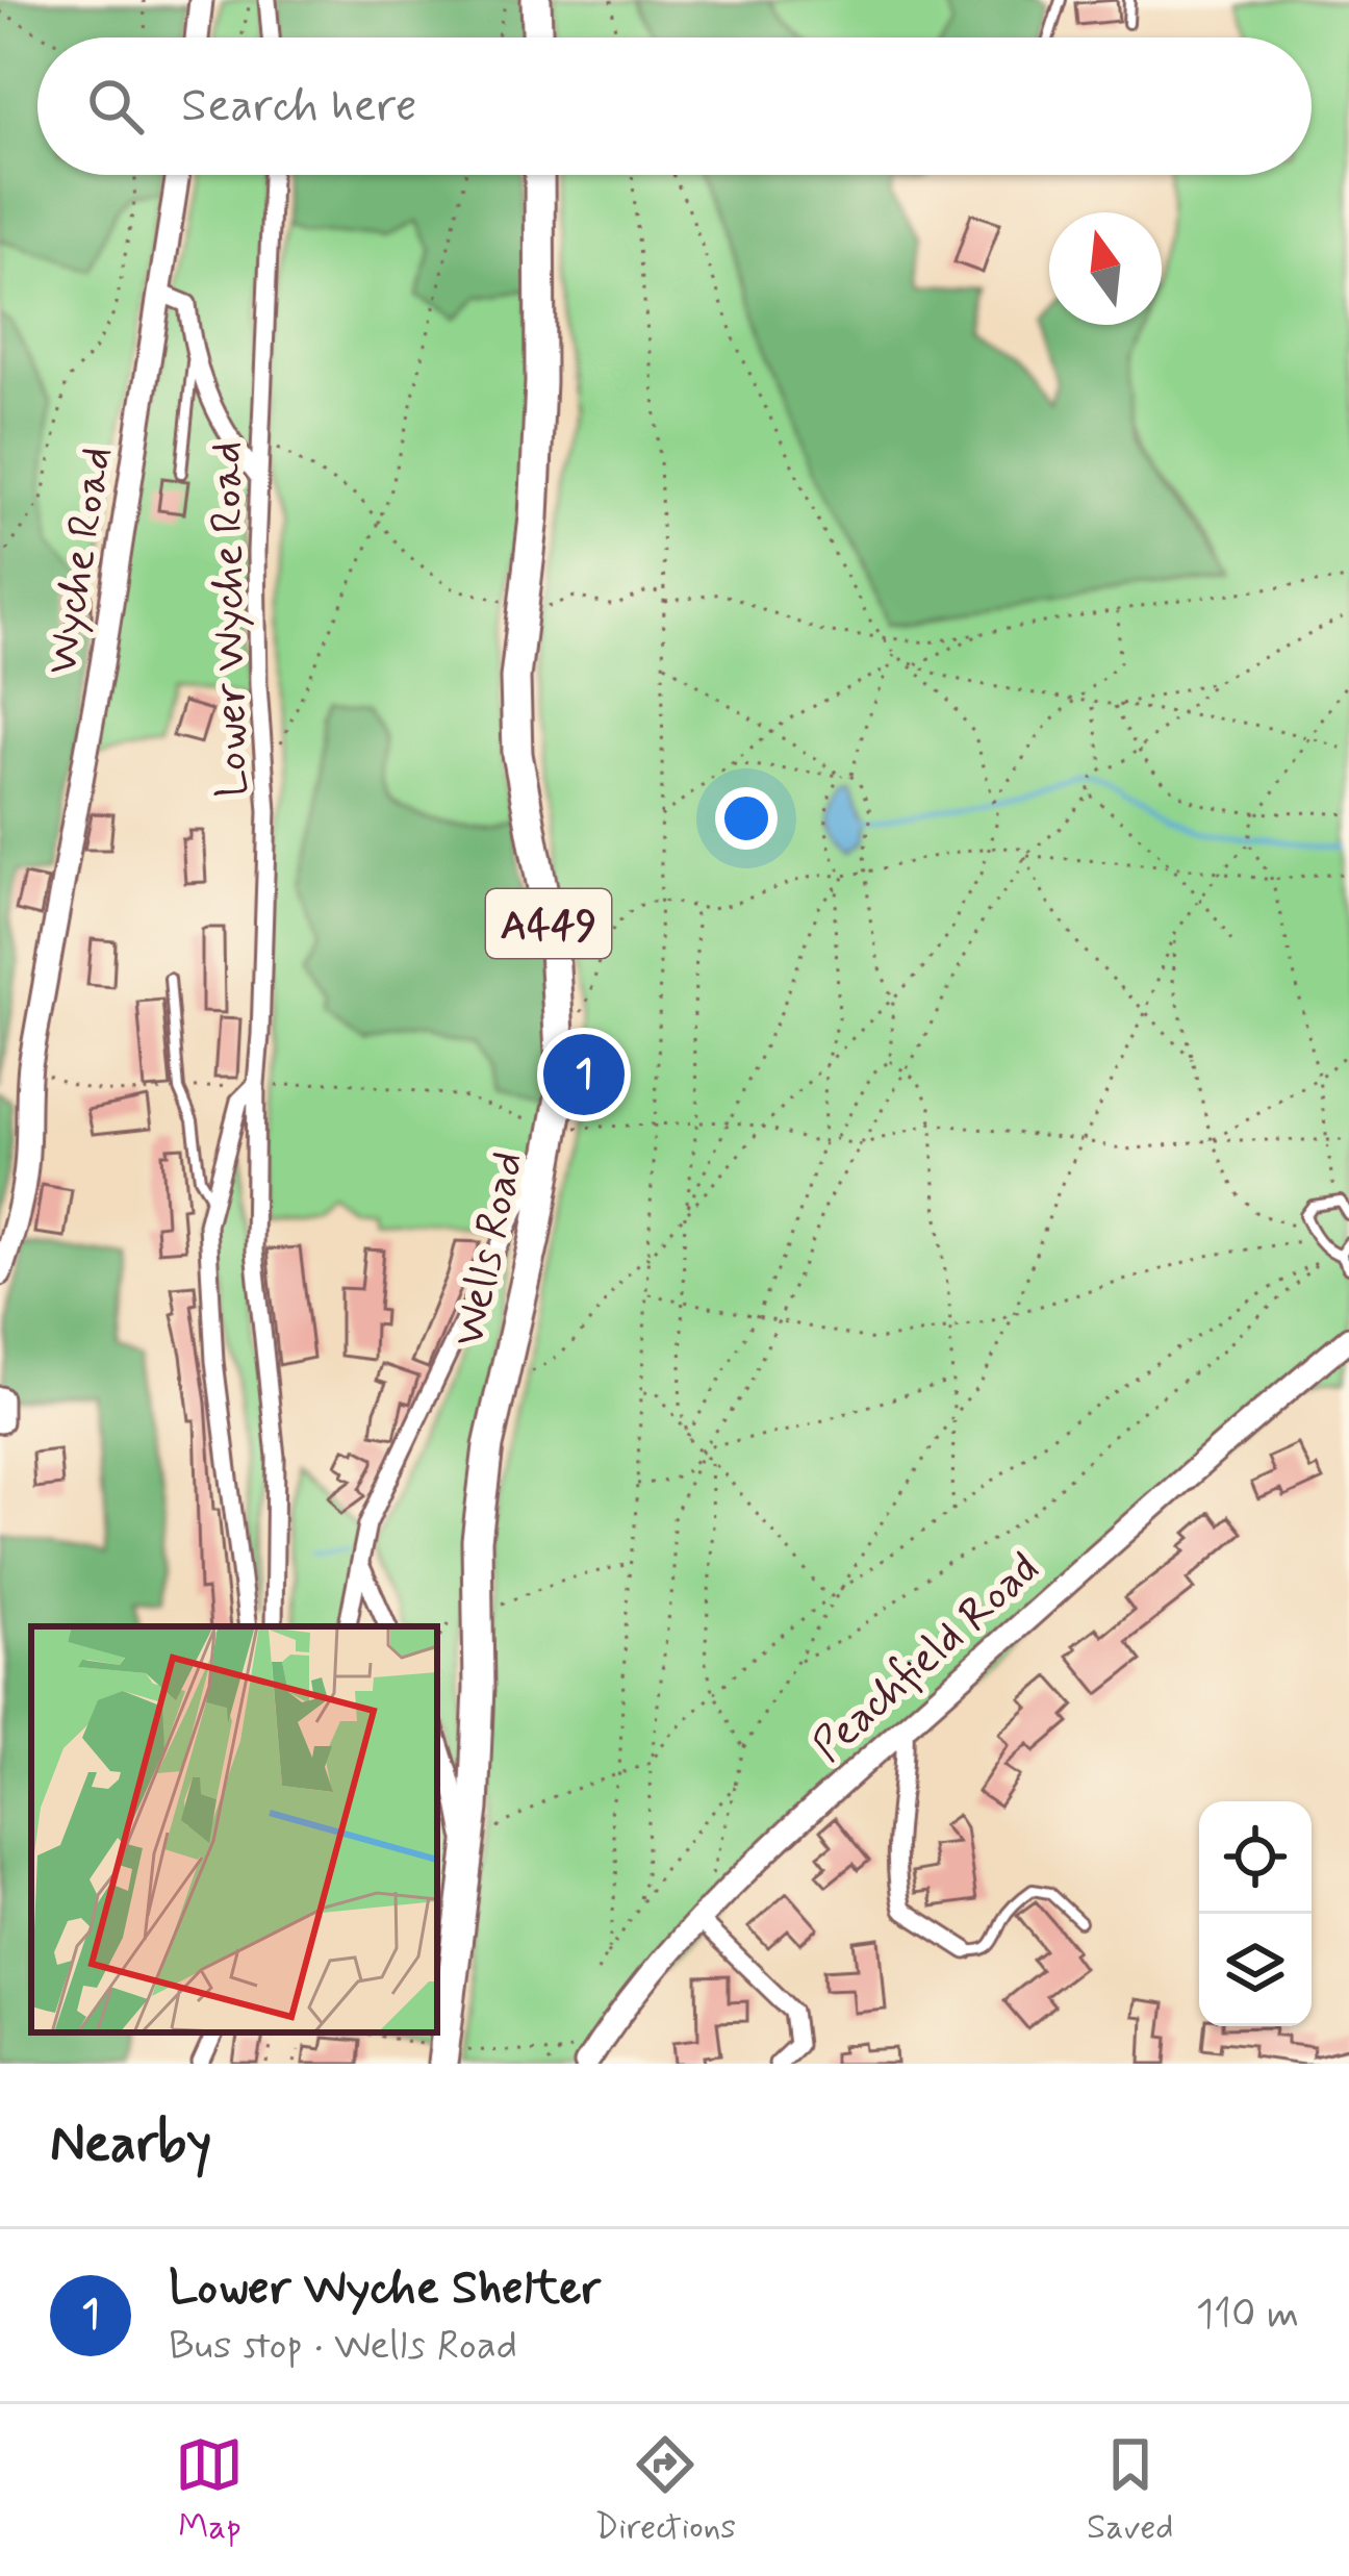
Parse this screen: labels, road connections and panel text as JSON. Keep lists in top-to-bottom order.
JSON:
{
  "streets": {
    "highway": ["A449", "Wells Road"],
    "main road": ["Wyche Road", "Peachfield Road"],
    "street": ["Lower Wyche Road"]
  },
  "north": "top",
  "page": {
    "search": "Search here",
    "pins": "1",
    "heading": "Nearby",
    "list": [
      {
        "mark": "1",
        "name": "Lower Wyche Shelter",
        "note": "Bus stop · Wells Road",
        "value": "110 m"
      }
    ],
    "nav": ["Map", "Directions", "Saved"]
  }
}
